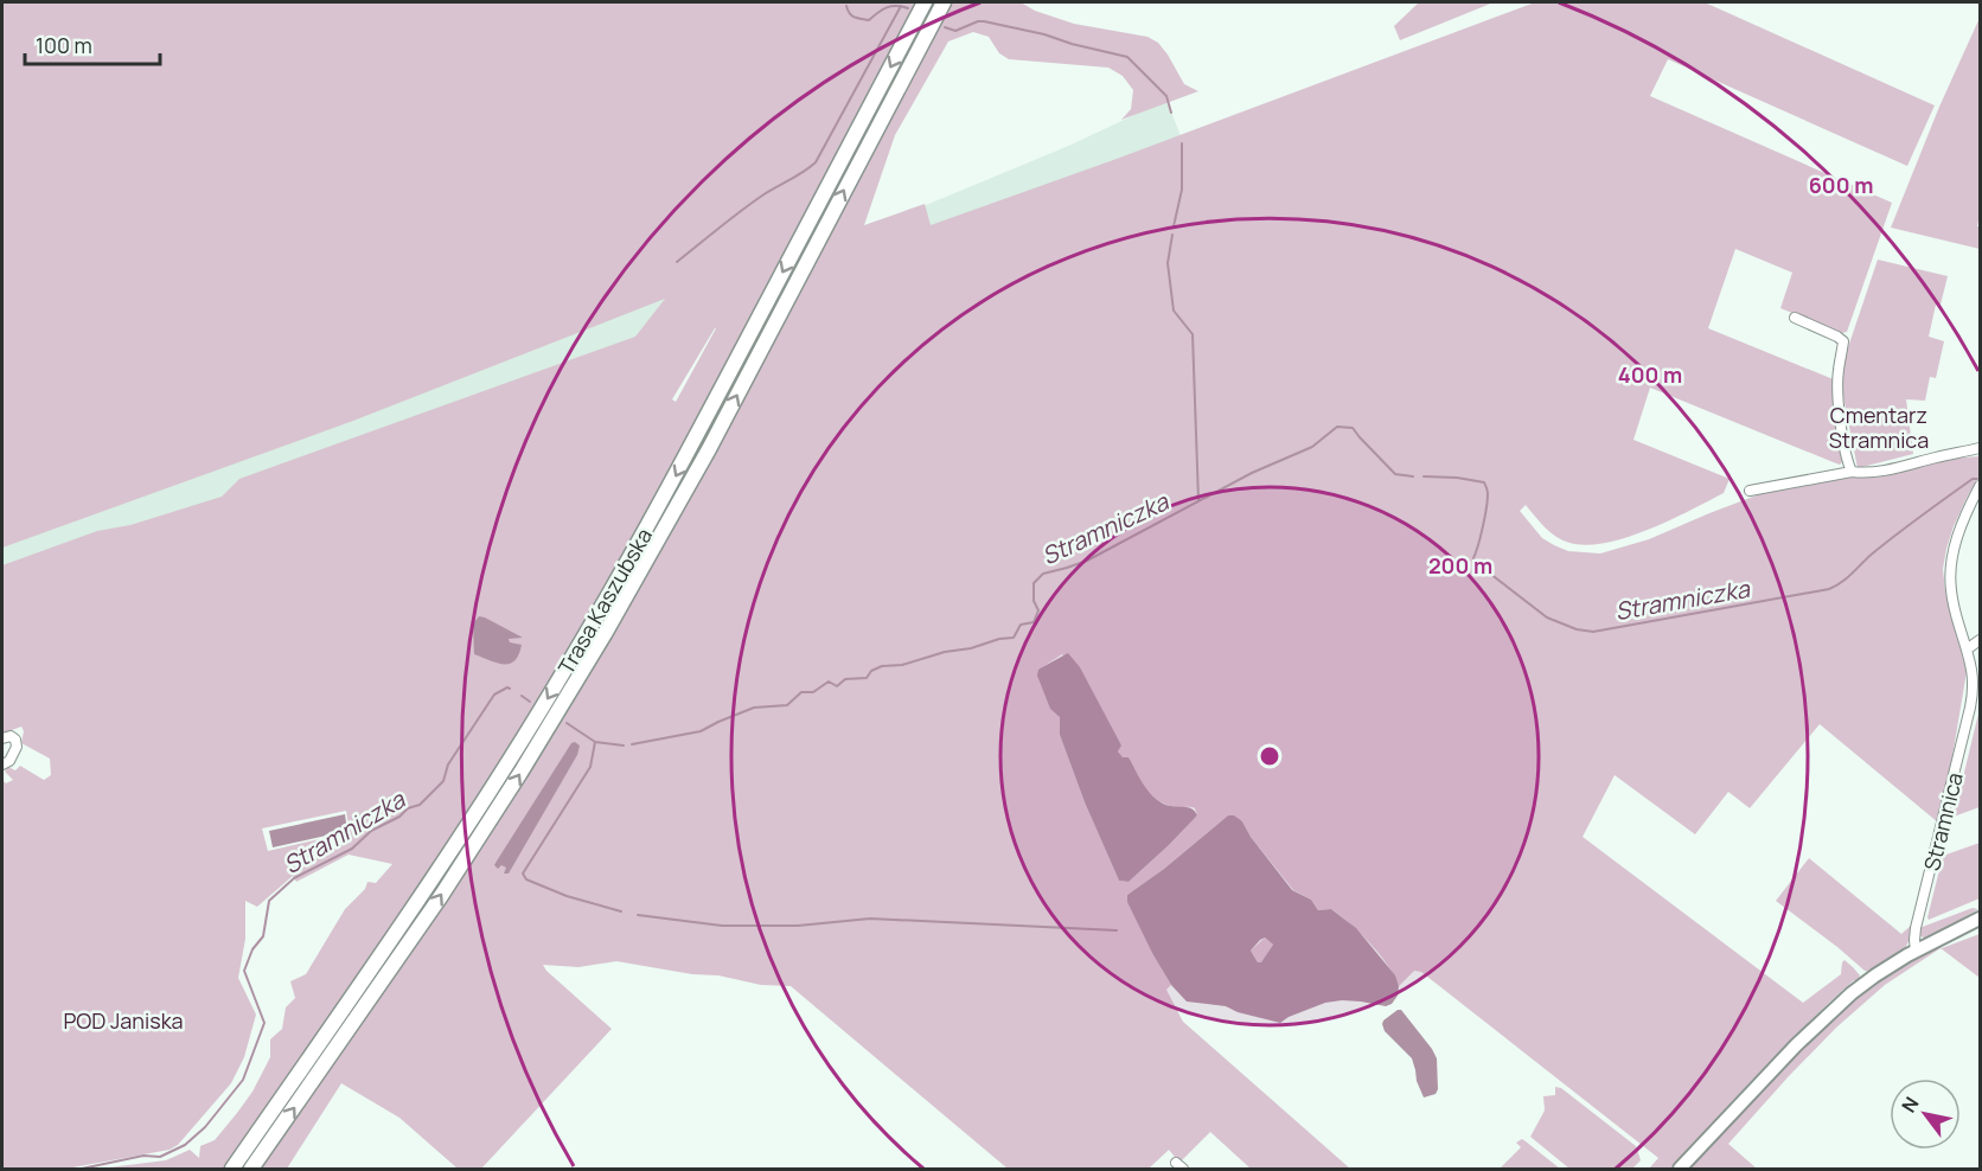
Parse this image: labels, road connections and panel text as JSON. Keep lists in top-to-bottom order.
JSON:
{
  "streets": {
    "highway": ["Trasa Kaszubska"],
    "street": ["Stramnica"]
  },
  "water": ["Stramniczka"],
  "parks": ["Cmentarz Stramnica", "POD Janiska"],
  "scale_bar": "100 m",
  "north": "top left",
  "rings": ["600 m", "400 m", "200 m"]
}
